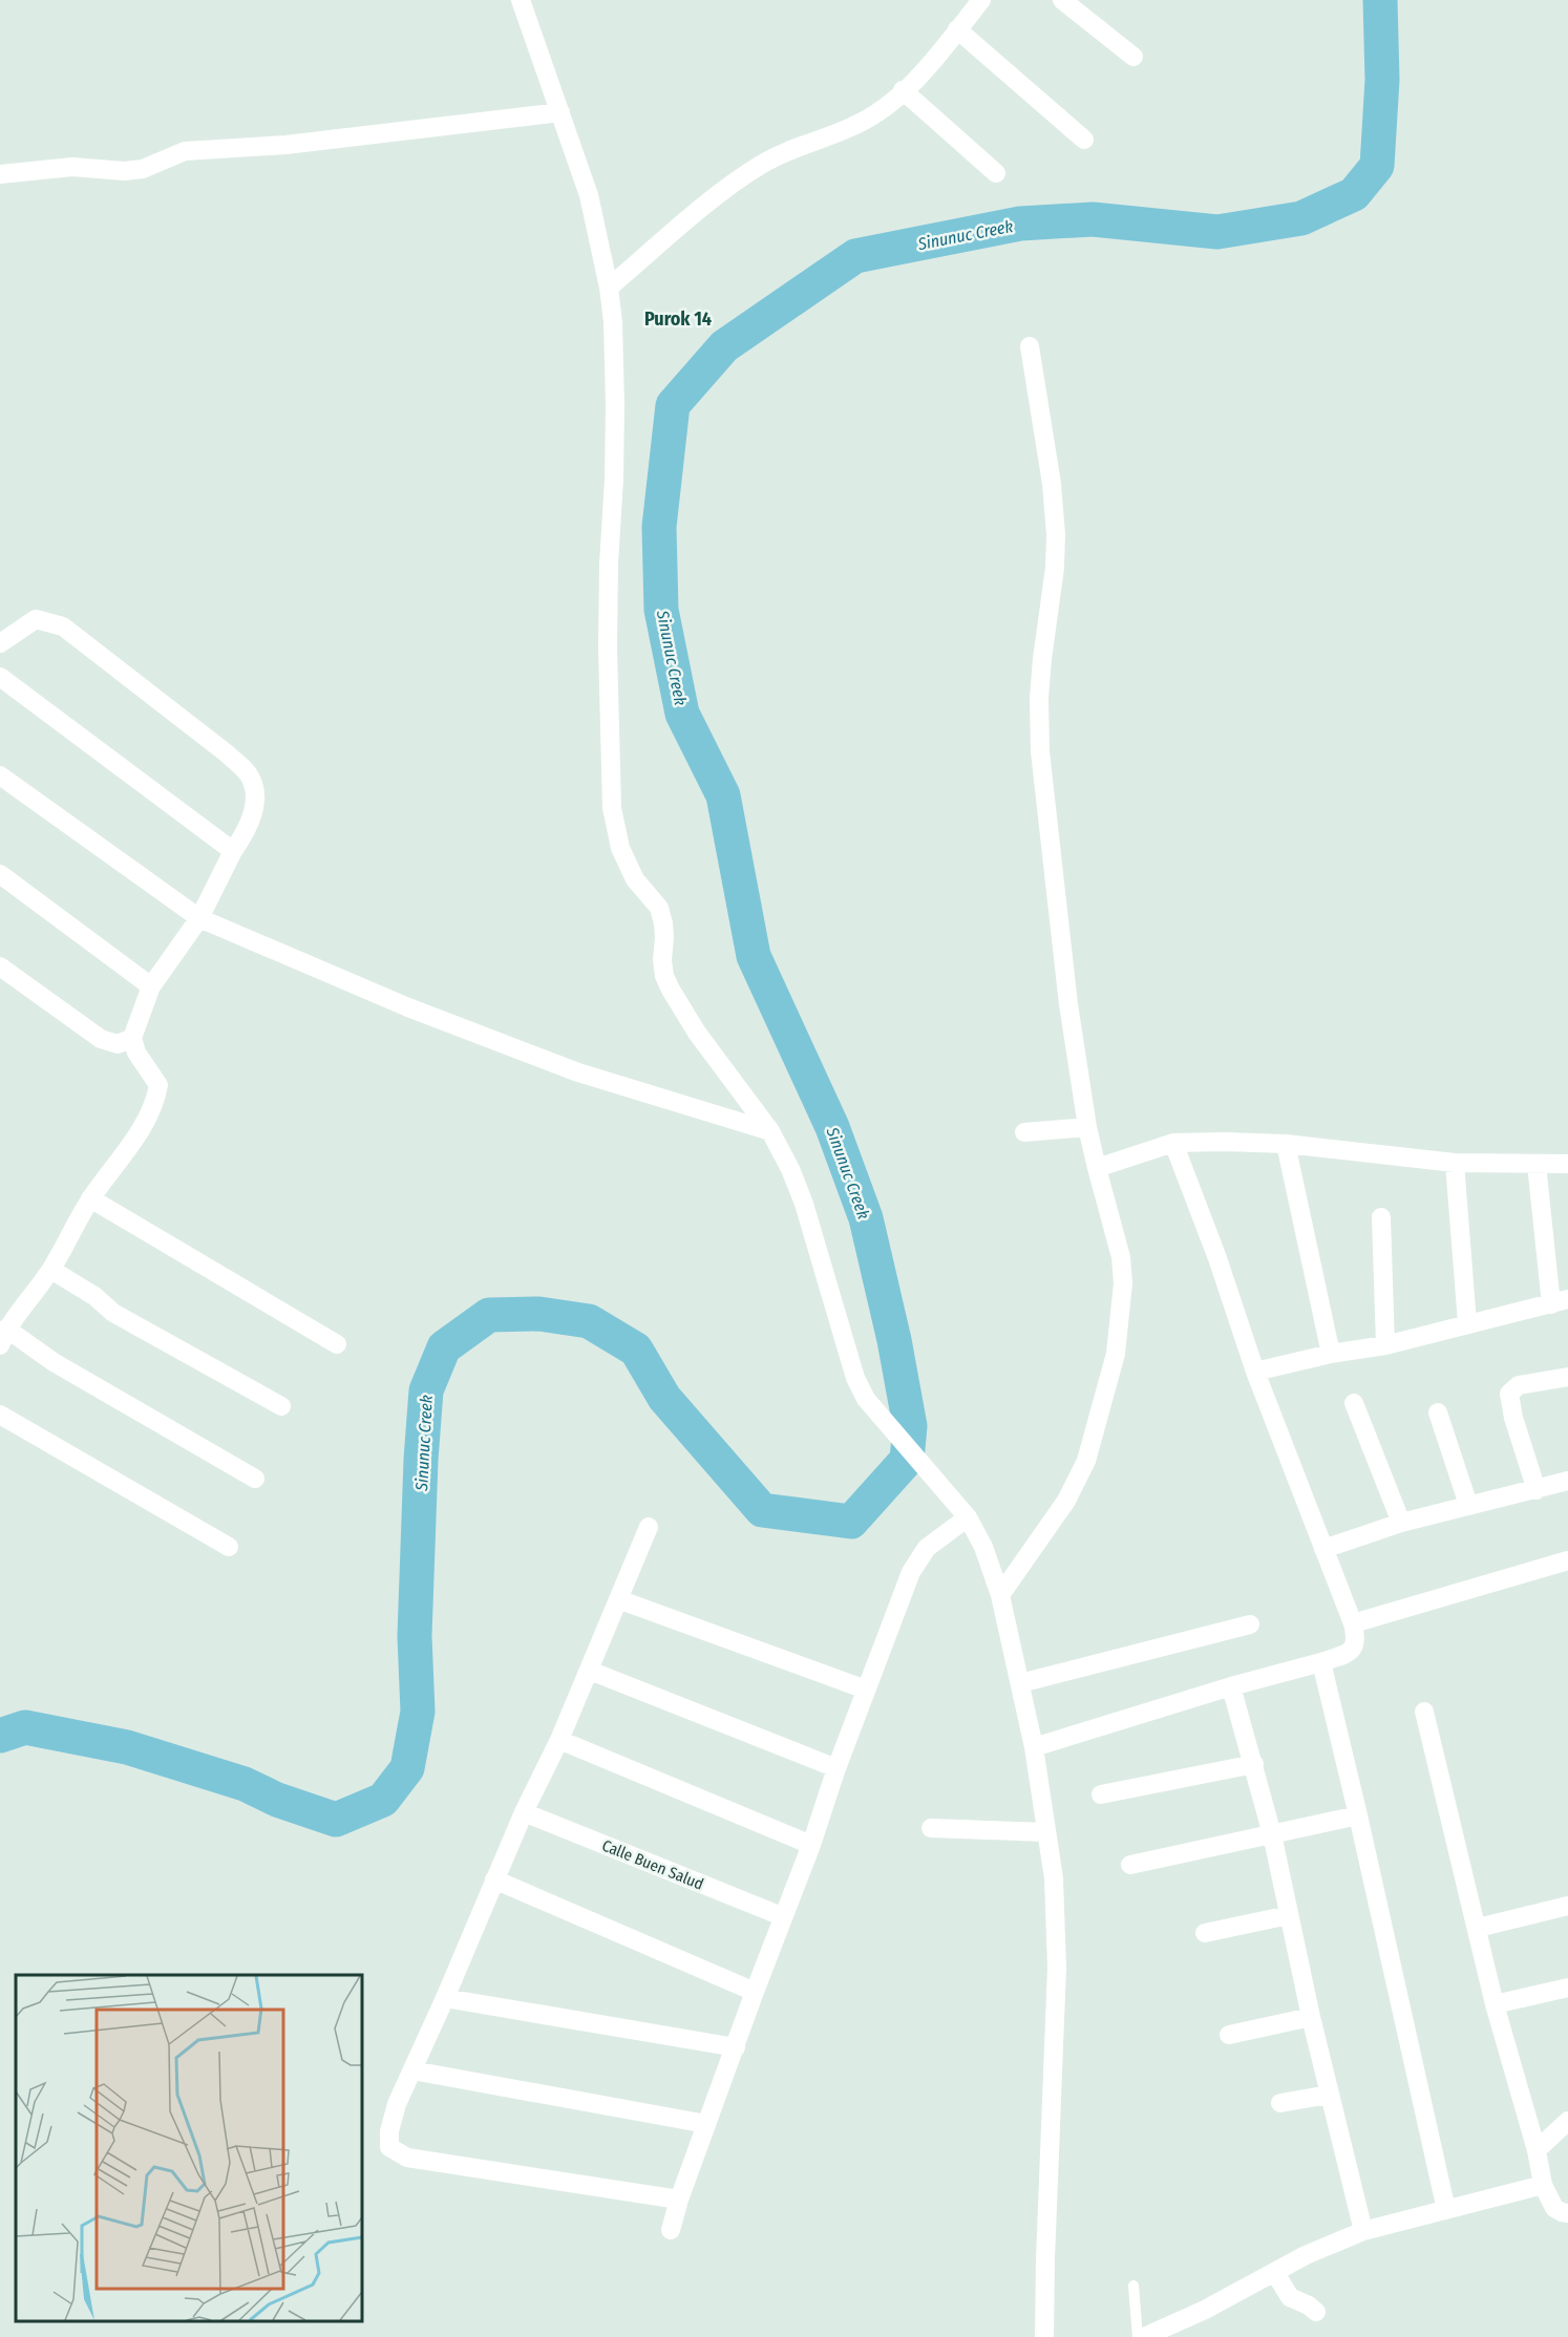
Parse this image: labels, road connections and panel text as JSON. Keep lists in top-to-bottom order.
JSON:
{
  "streets": {
    "street": ["Calle Buen Salud"]
  },
  "districts": ["Purok 14"],
  "water": ["Sinunuc Creek"]
}
